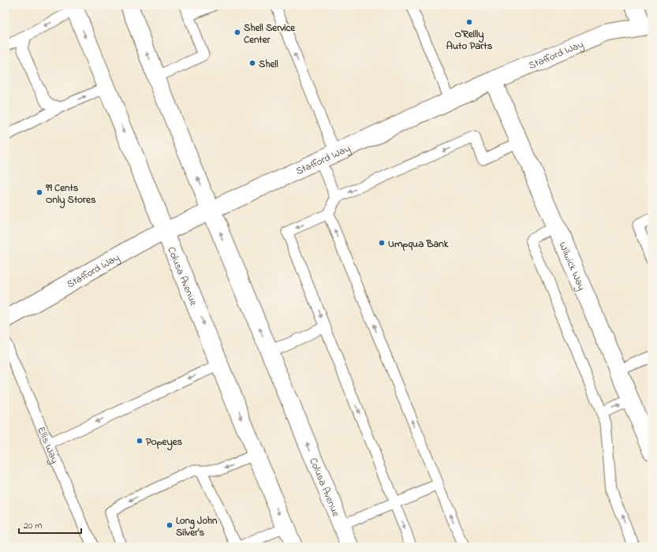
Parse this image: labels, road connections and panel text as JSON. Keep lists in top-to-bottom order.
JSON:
{
  "streets": {
    "main road": ["Stafford Way", "Wilwick Way", "Colusa Avenue"],
    "lane": ["Ellis Way"]
  },
  "crossings": [
    ["Stafford Way", "Wilwick Way"],
    ["Stafford Way", "Colusa Avenue"]
  ],
  "places": [
    "O'Reilly Auto Parts",
    "Shell Service Center",
    "Shell",
    "99 Cents Only Stores",
    "Umpqua Bank",
    "Popeyes",
    "Long John Silver's"
  ],
  "scale_bar": "20 m"
}
